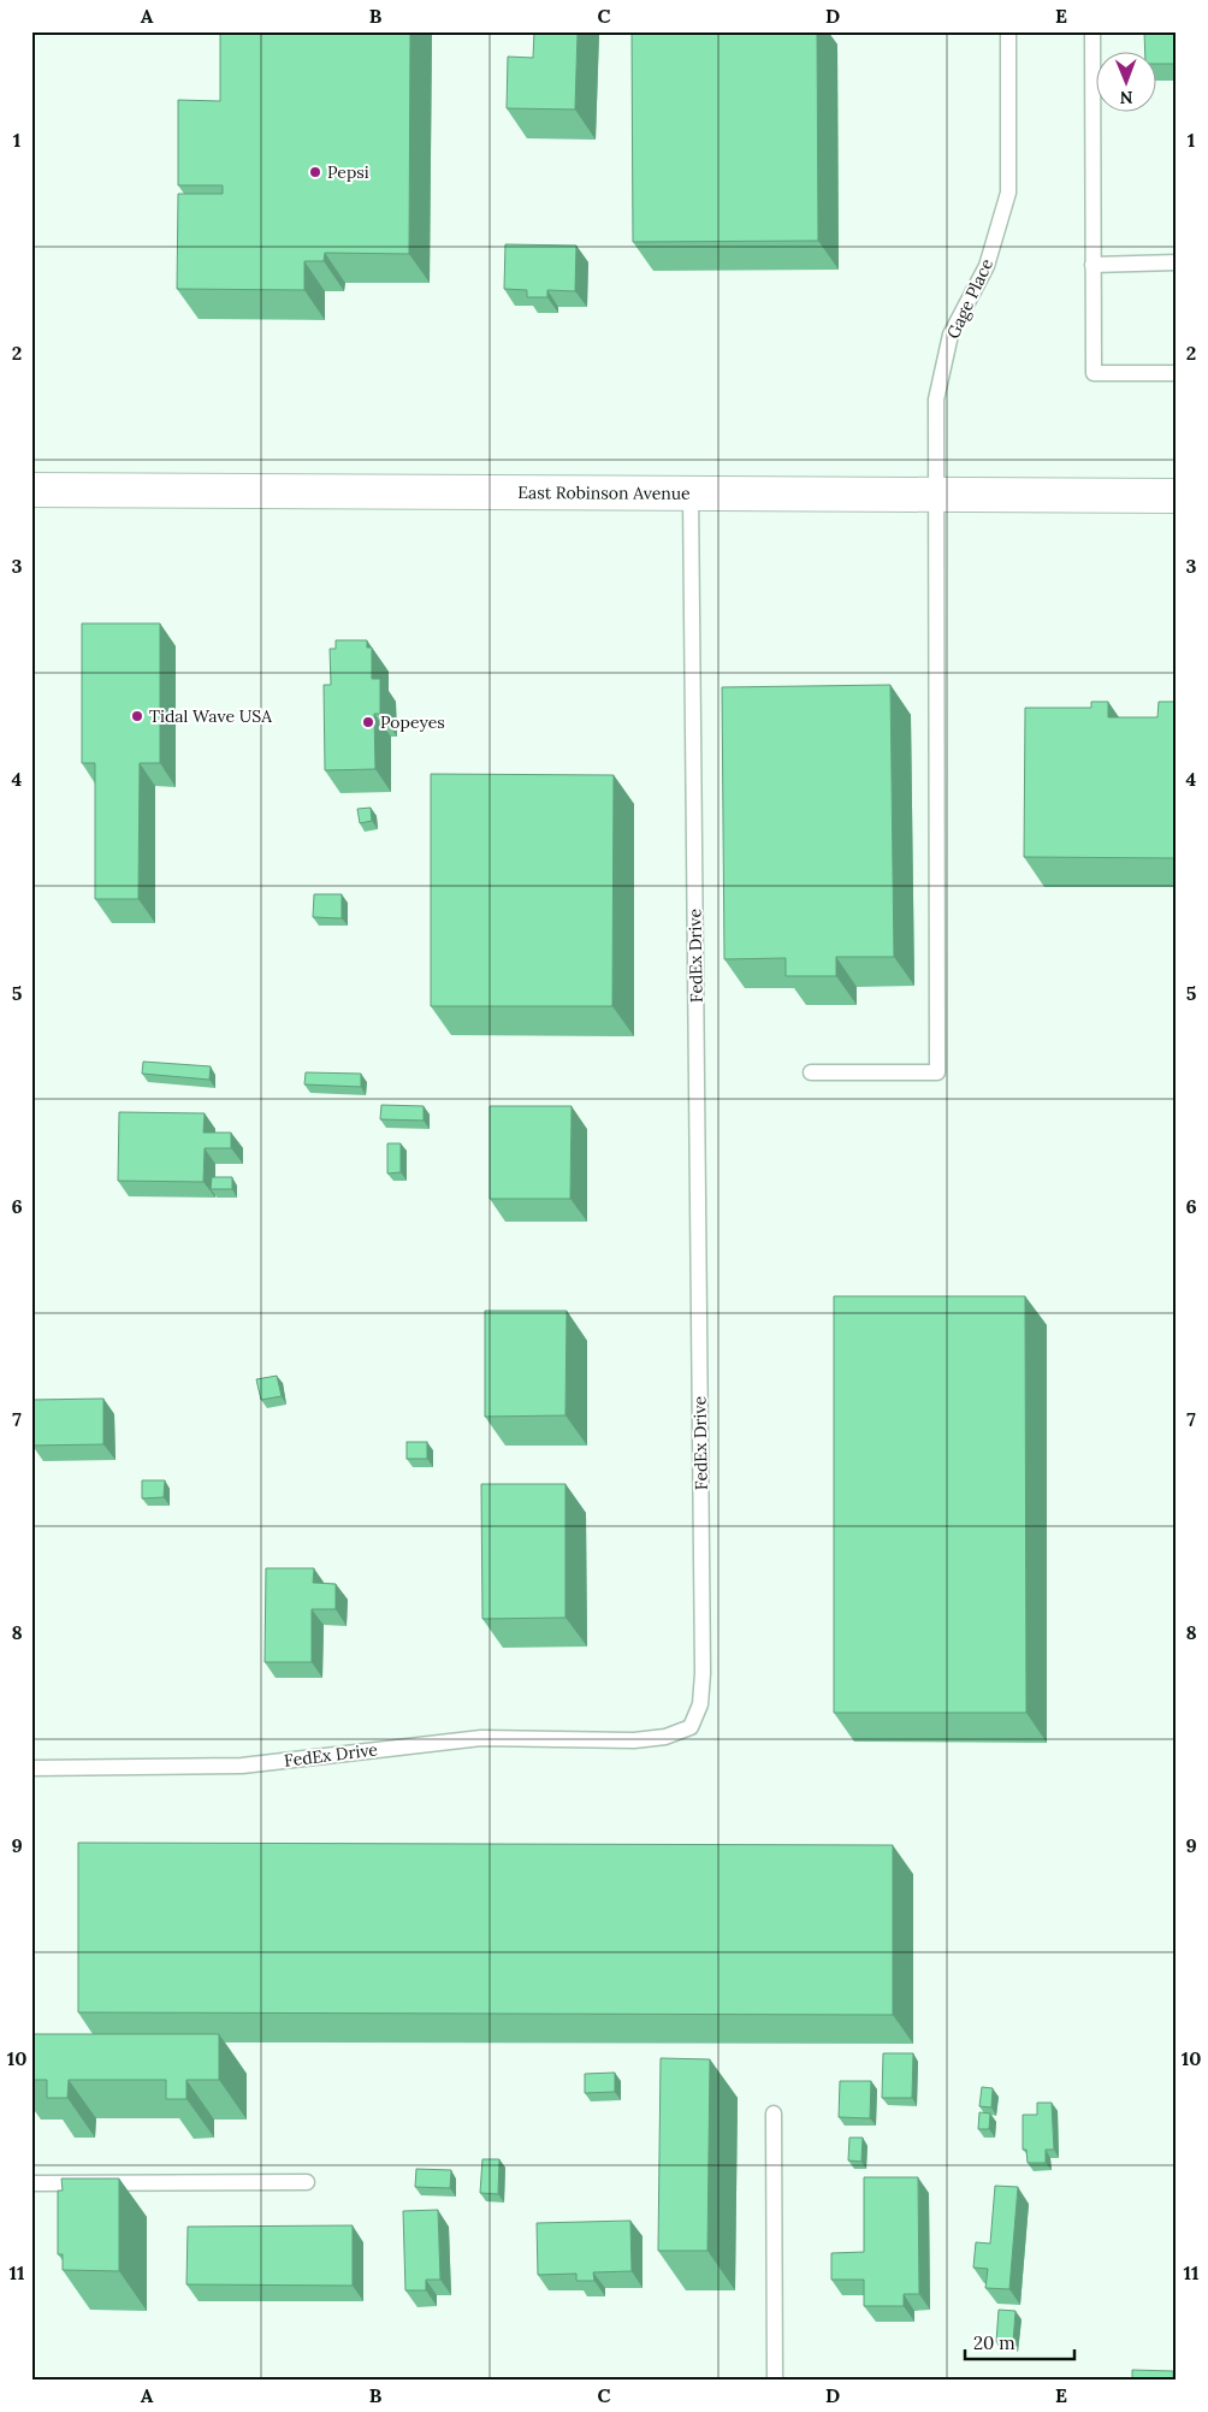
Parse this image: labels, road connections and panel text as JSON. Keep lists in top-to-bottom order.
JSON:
{
  "streets": {
    "highway": ["East Robinson Avenue"],
    "lane": ["Gage Place", "FedEx Drive"]
  },
  "crossings": [
    ["Gage Place", "East Robinson Avenue"],
    ["East Robinson Avenue", "FedEx Drive"]
  ],
  "places": ["Pepsi", "Tidal Wave USA", "Popeyes"],
  "scale_bar": "20 m",
  "north": "bottom",
  "grid": {
    "columns": [
      "A",
      "B",
      "C",
      "D",
      "E"
    ],
    "rows": [
      "1",
      "2",
      "3",
      "4",
      "5",
      "6",
      "7",
      "8",
      "9",
      "10",
      "11"
    ]
  }
}
